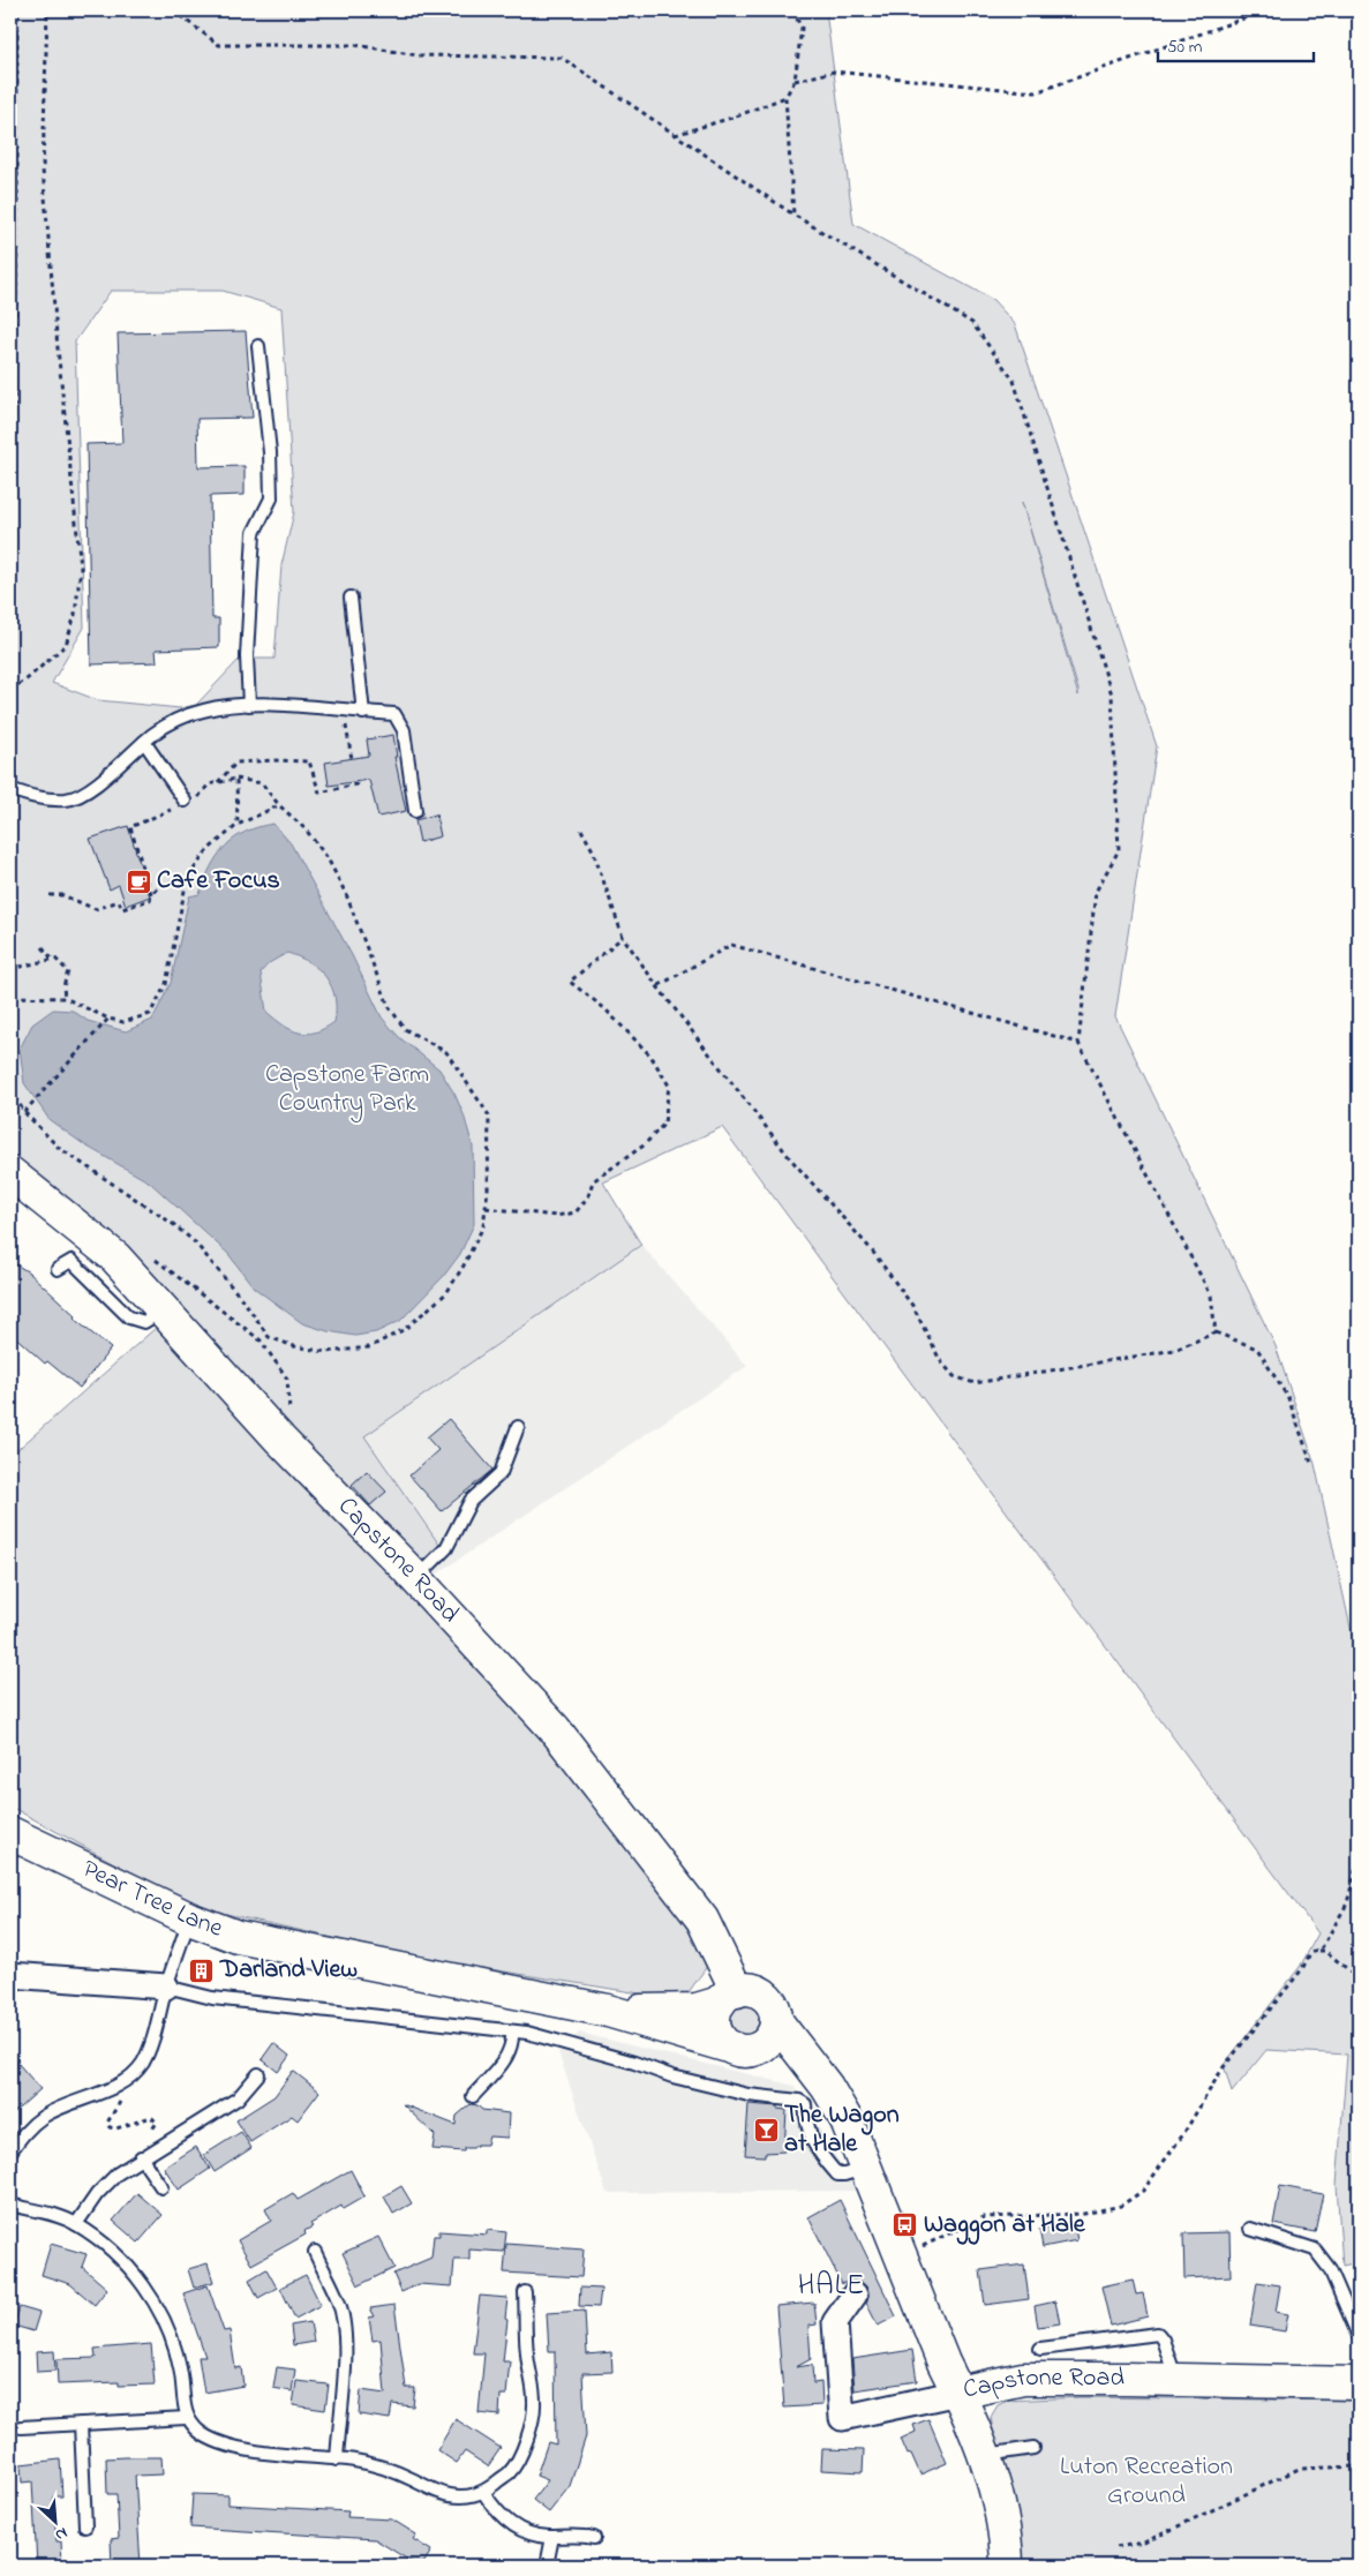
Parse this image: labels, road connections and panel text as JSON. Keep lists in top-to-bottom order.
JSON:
{
  "streets": {
    "street": ["Capstone Road", "Pear Tree Lane"]
  },
  "crossings": [
    ["Capstone Road", "Pear Tree Lane"]
  ],
  "districts": ["HALE"],
  "parks": ["Capstone Farm Country Park", "Luton Recreation Ground"],
  "places": {
    "cafe": ["Cafe Focus"],
    "building": ["Darland View"],
    "bar": ["The Wagon at Hale"],
    "bus stop": ["Waggon at Hale"]
  },
  "scale_bar": "50 m",
  "north": "bottom right"
}
